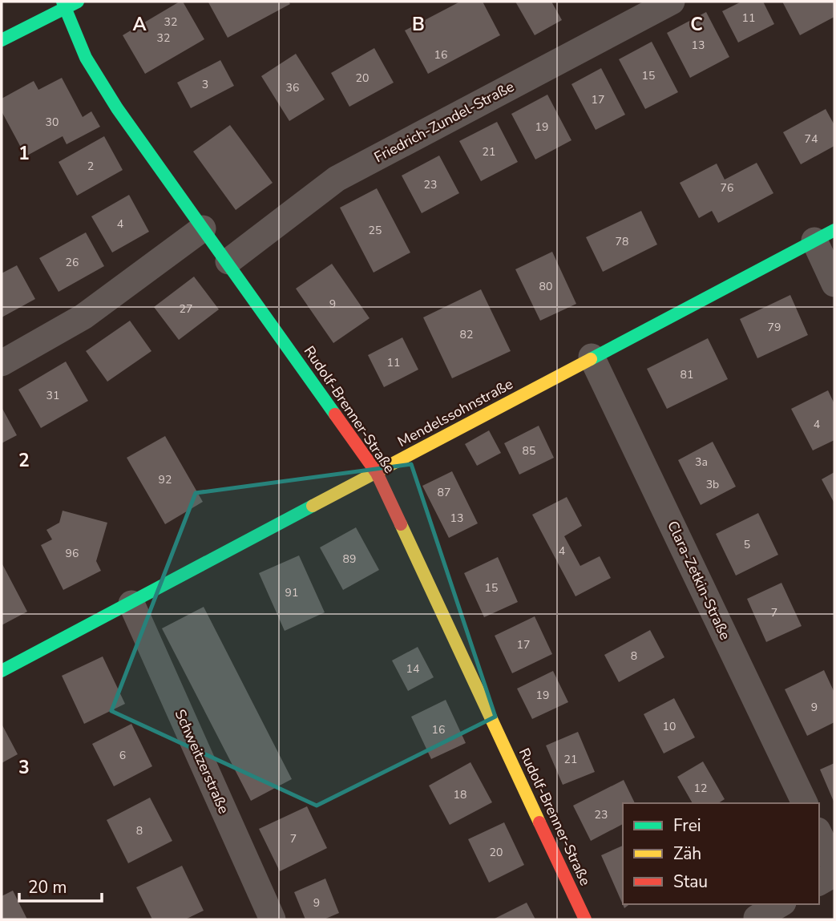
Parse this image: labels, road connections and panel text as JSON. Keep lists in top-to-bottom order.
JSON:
{
  "streets": {
    "street": [
      "Friedrich-Zundel-Straße",
      "Rudolf-Brenner-Straße",
      "Mendelssohnstraße",
      "Clara-Zetkin-Straße",
      "Schweitzerstraße"
    ]
  },
  "crossings": [
    ["Friedrich-Zundel-Straße", "Rudolf-Brenner-Straße"],
    ["Rudolf-Brenner-Straße", "Mendelssohnstraße"],
    ["Mendelssohnstraße", "Clara-Zetkin-Straße"],
    ["Mendelssohnstraße", "Schweitzerstraße"]
  ],
  "house_numbers": [
    "11",
    "32",
    "32",
    "13",
    "16",
    "15",
    "20",
    "3",
    "36",
    "17",
    "30",
    "19",
    "74",
    "21",
    "2",
    "23",
    "76",
    "4",
    "25",
    "78",
    "26",
    "80",
    "9",
    "27",
    "79",
    "82",
    "11",
    "81",
    "31",
    "4",
    "85",
    "3a",
    "92",
    "3b",
    "87",
    "13",
    "5",
    "4",
    "96",
    "89",
    "15",
    "91",
    "7",
    "17",
    "8",
    "14",
    "19",
    "9",
    "10",
    "16",
    "6",
    "21",
    "12",
    "18",
    "23",
    "8",
    "7",
    "20",
    "9"
  ],
  "legend": ["Frei", "Zäh", "Stau"],
  "scale_bar": "20 m",
  "grid": {
    "columns": ["A", "B", "C"],
    "rows": ["1", "2", "3"]
  }
}
